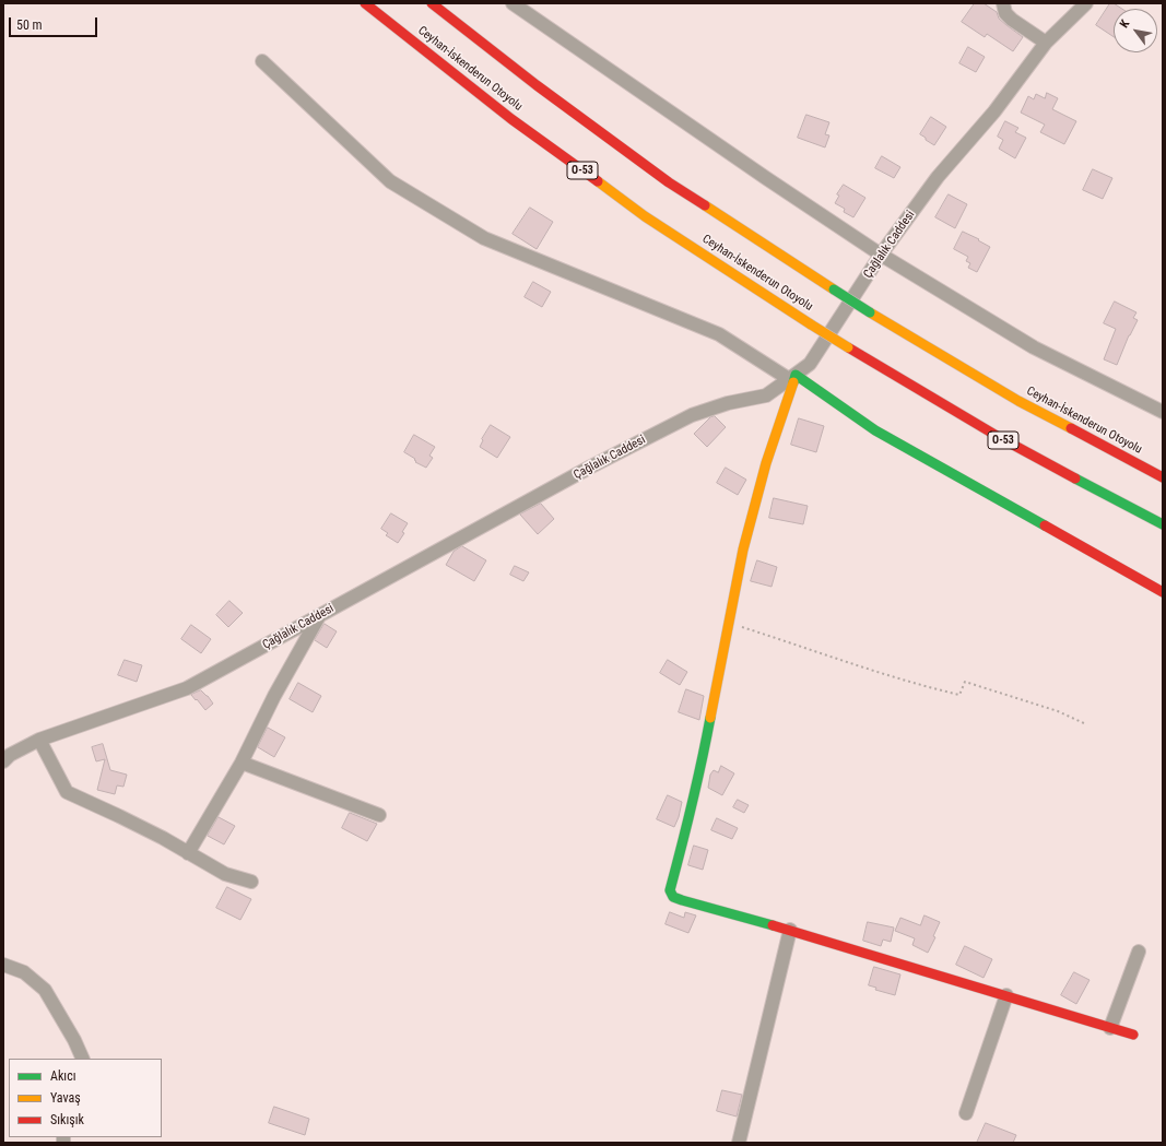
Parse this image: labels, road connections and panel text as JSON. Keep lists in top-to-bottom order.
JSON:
{
  "streets": {
    "main road": ["Ceyhan-İskenderun Otoyolu", "O-53"],
    "street": ["Çağlalık Caddesi"]
  },
  "legend": ["Akıcı", "Yavaş", "Sıkışık"],
  "scale_bar": "50 m",
  "north": "top left"
}
